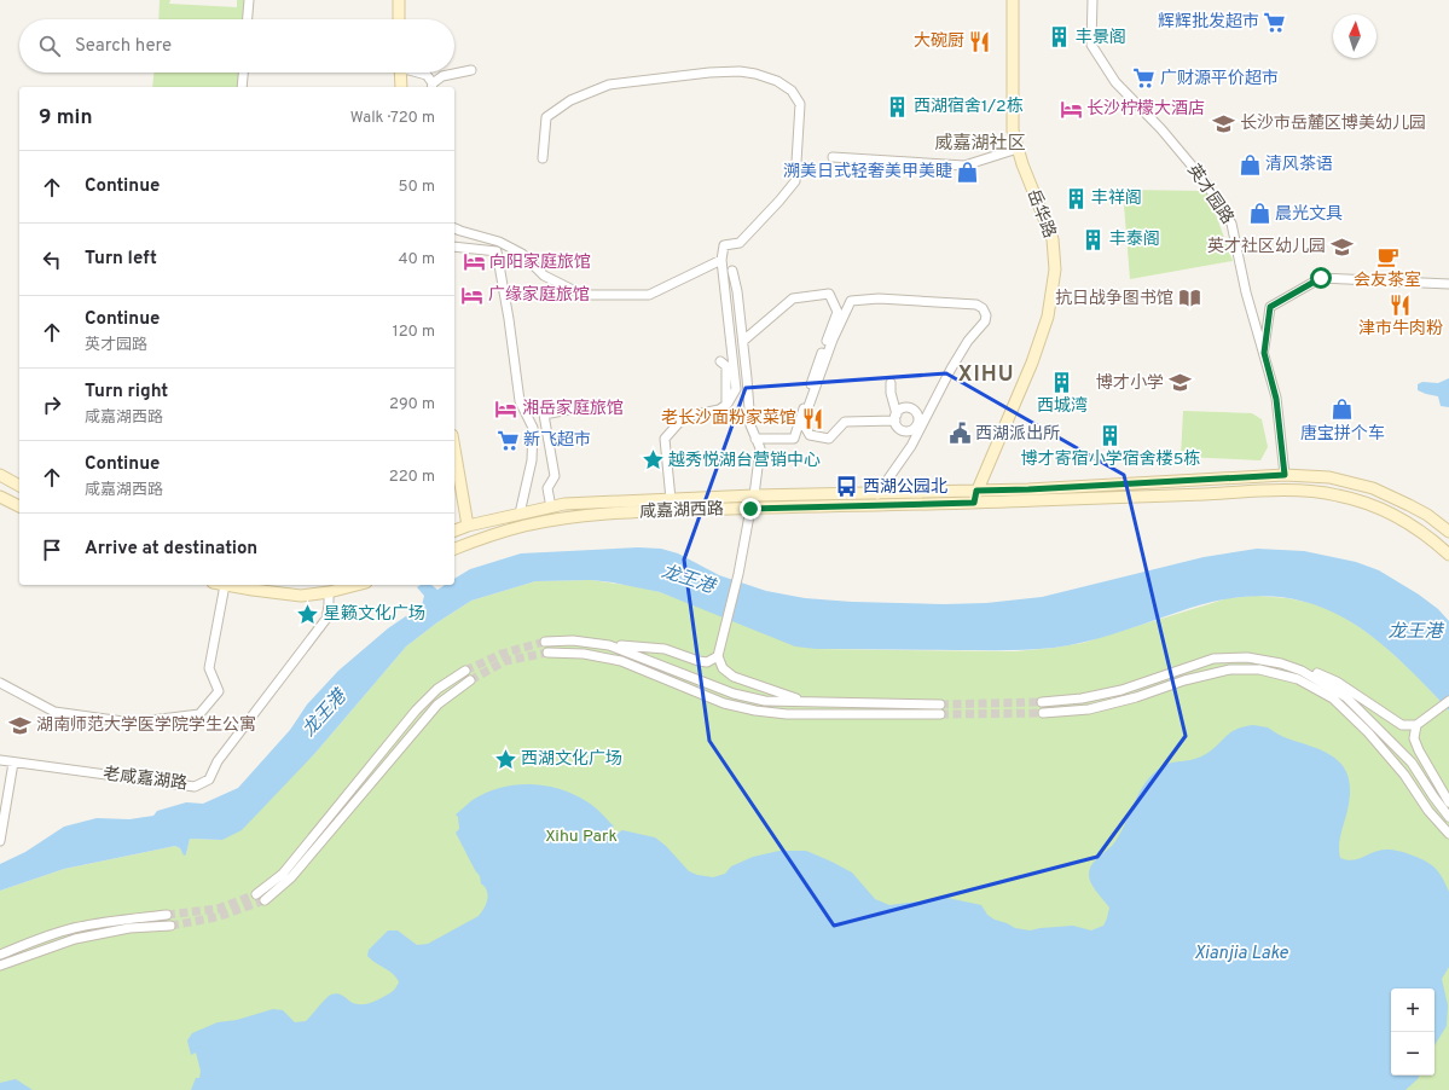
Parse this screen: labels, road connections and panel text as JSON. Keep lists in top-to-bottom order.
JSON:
{
  "streets": {
    "main road": ["岳华路", "咸嘉湖西路"],
    "street": ["英才园路", "老咸嘉湖路"]
  },
  "crossings": [
    ["英才园路", "咸嘉湖西路"],
    ["岳华路", "咸嘉湖西路"]
  ],
  "districts": ["威嘉湖社区", "XIHU"],
  "water": ["龙王港", "Xianjia Lake"],
  "parks": ["Xihu Park"],
  "places": {
    "supermarket": ["辉辉批发超市", "广财源平价超市", "新飞超市"],
    "building": [
      "丰景阁",
      "西湖宿舍1/2栋",
      "丰祥阁",
      "丰泰阁",
      "西城湾",
      "博才寄宿小学宿舍楼5栋"
    ],
    "restaurant": ["大碗厨", "津市牛肉粉", "老长沙面粉家菜馆"],
    "hotel": [
      "长沙柠檬大酒店",
      "向阳家庭旅馆",
      "广缘家庭旅馆",
      "湘岳家庭旅馆"
    ],
    "school or university": [
      "长沙市岳麓区博美幼儿园",
      "英才社区幼儿园",
      "博才小学",
      "湖南师范大学医学院学生公寓"
    ],
    "shop": [
      "清风茶语",
      "溯美日式轻奢美甲美睫",
      "晨光文具",
      "唐宝拼个车"
    ],
    "cafe": ["会友茶室"],
    "library": ["抗日战争图书馆"],
    "public building": ["西湖派出所"],
    "place": ["越秀悦湖台营销中心", "星籁文化广场", "西湖文化广场"],
    "bus stop": ["西湖公园北"]
  },
  "north": "top",
  "page": {
    "search": "Search here",
    "heading": ["9 min", "Walk · 720 m"],
    "list": [
      ["Continue", "50 m"],
      ["Turn left", "40 m"],
      ["Continue", "英才园路", "120 m"],
      ["Turn right", "咸嘉湖西路", "290 m"],
      ["Continue", "咸嘉湖西路", "220 m"],
      "Arrive at destination"
    ],
    "map_buttons": ["+", "−"]
  }
}
